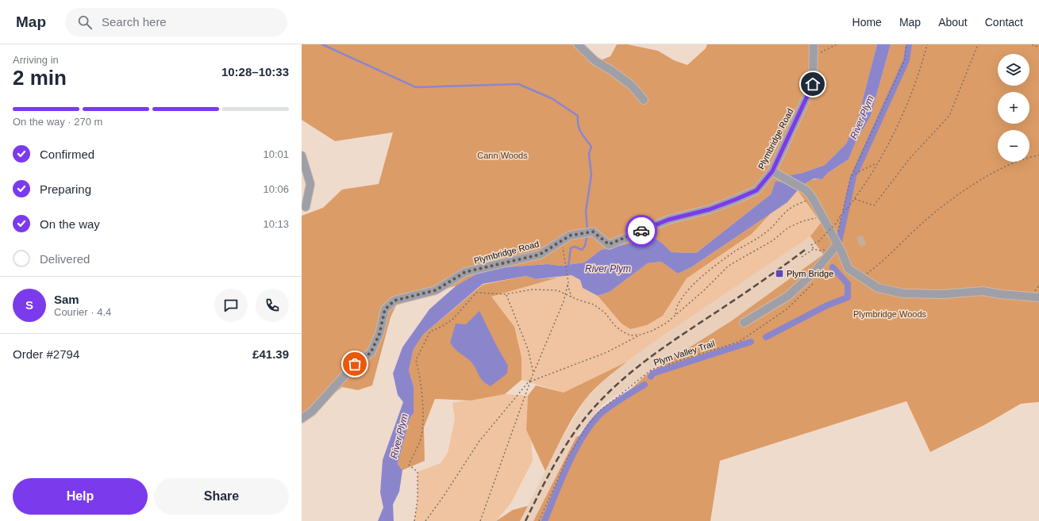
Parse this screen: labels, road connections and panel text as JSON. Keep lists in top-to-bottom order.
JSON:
{
  "streets": {
    "street": ["Plymbridge Road"],
    "path": ["Plym Valley Trail"]
  },
  "water": ["River Plym"],
  "parks": ["Cann Woods", "Plymbridge Woods"],
  "places": {
    "transit": ["Plym Bridge"]
  },
  "page": {
    "header": "Map",
    "search": "Search here",
    "nav": [
      "Home",
      "Map",
      "About",
      "Contact"
    ],
    "heading": ["2 min", "Arriving in", "10:28–10:33"],
    "panel": [
      "Sam",
      "Courier · 4.4",
      "Order #2794",
      "£41.39"
    ],
    "map_buttons": ["+", "−"],
    "bar": "On the way · 270 m",
    "list": [
      ["Confirmed", "10:01"],
      ["Preparing", "10:06"],
      ["On the way", "10:13"],
      "Delivered"
    ],
    "round": "S",
    "buttons": ["Help", "Share"]
  }
}
